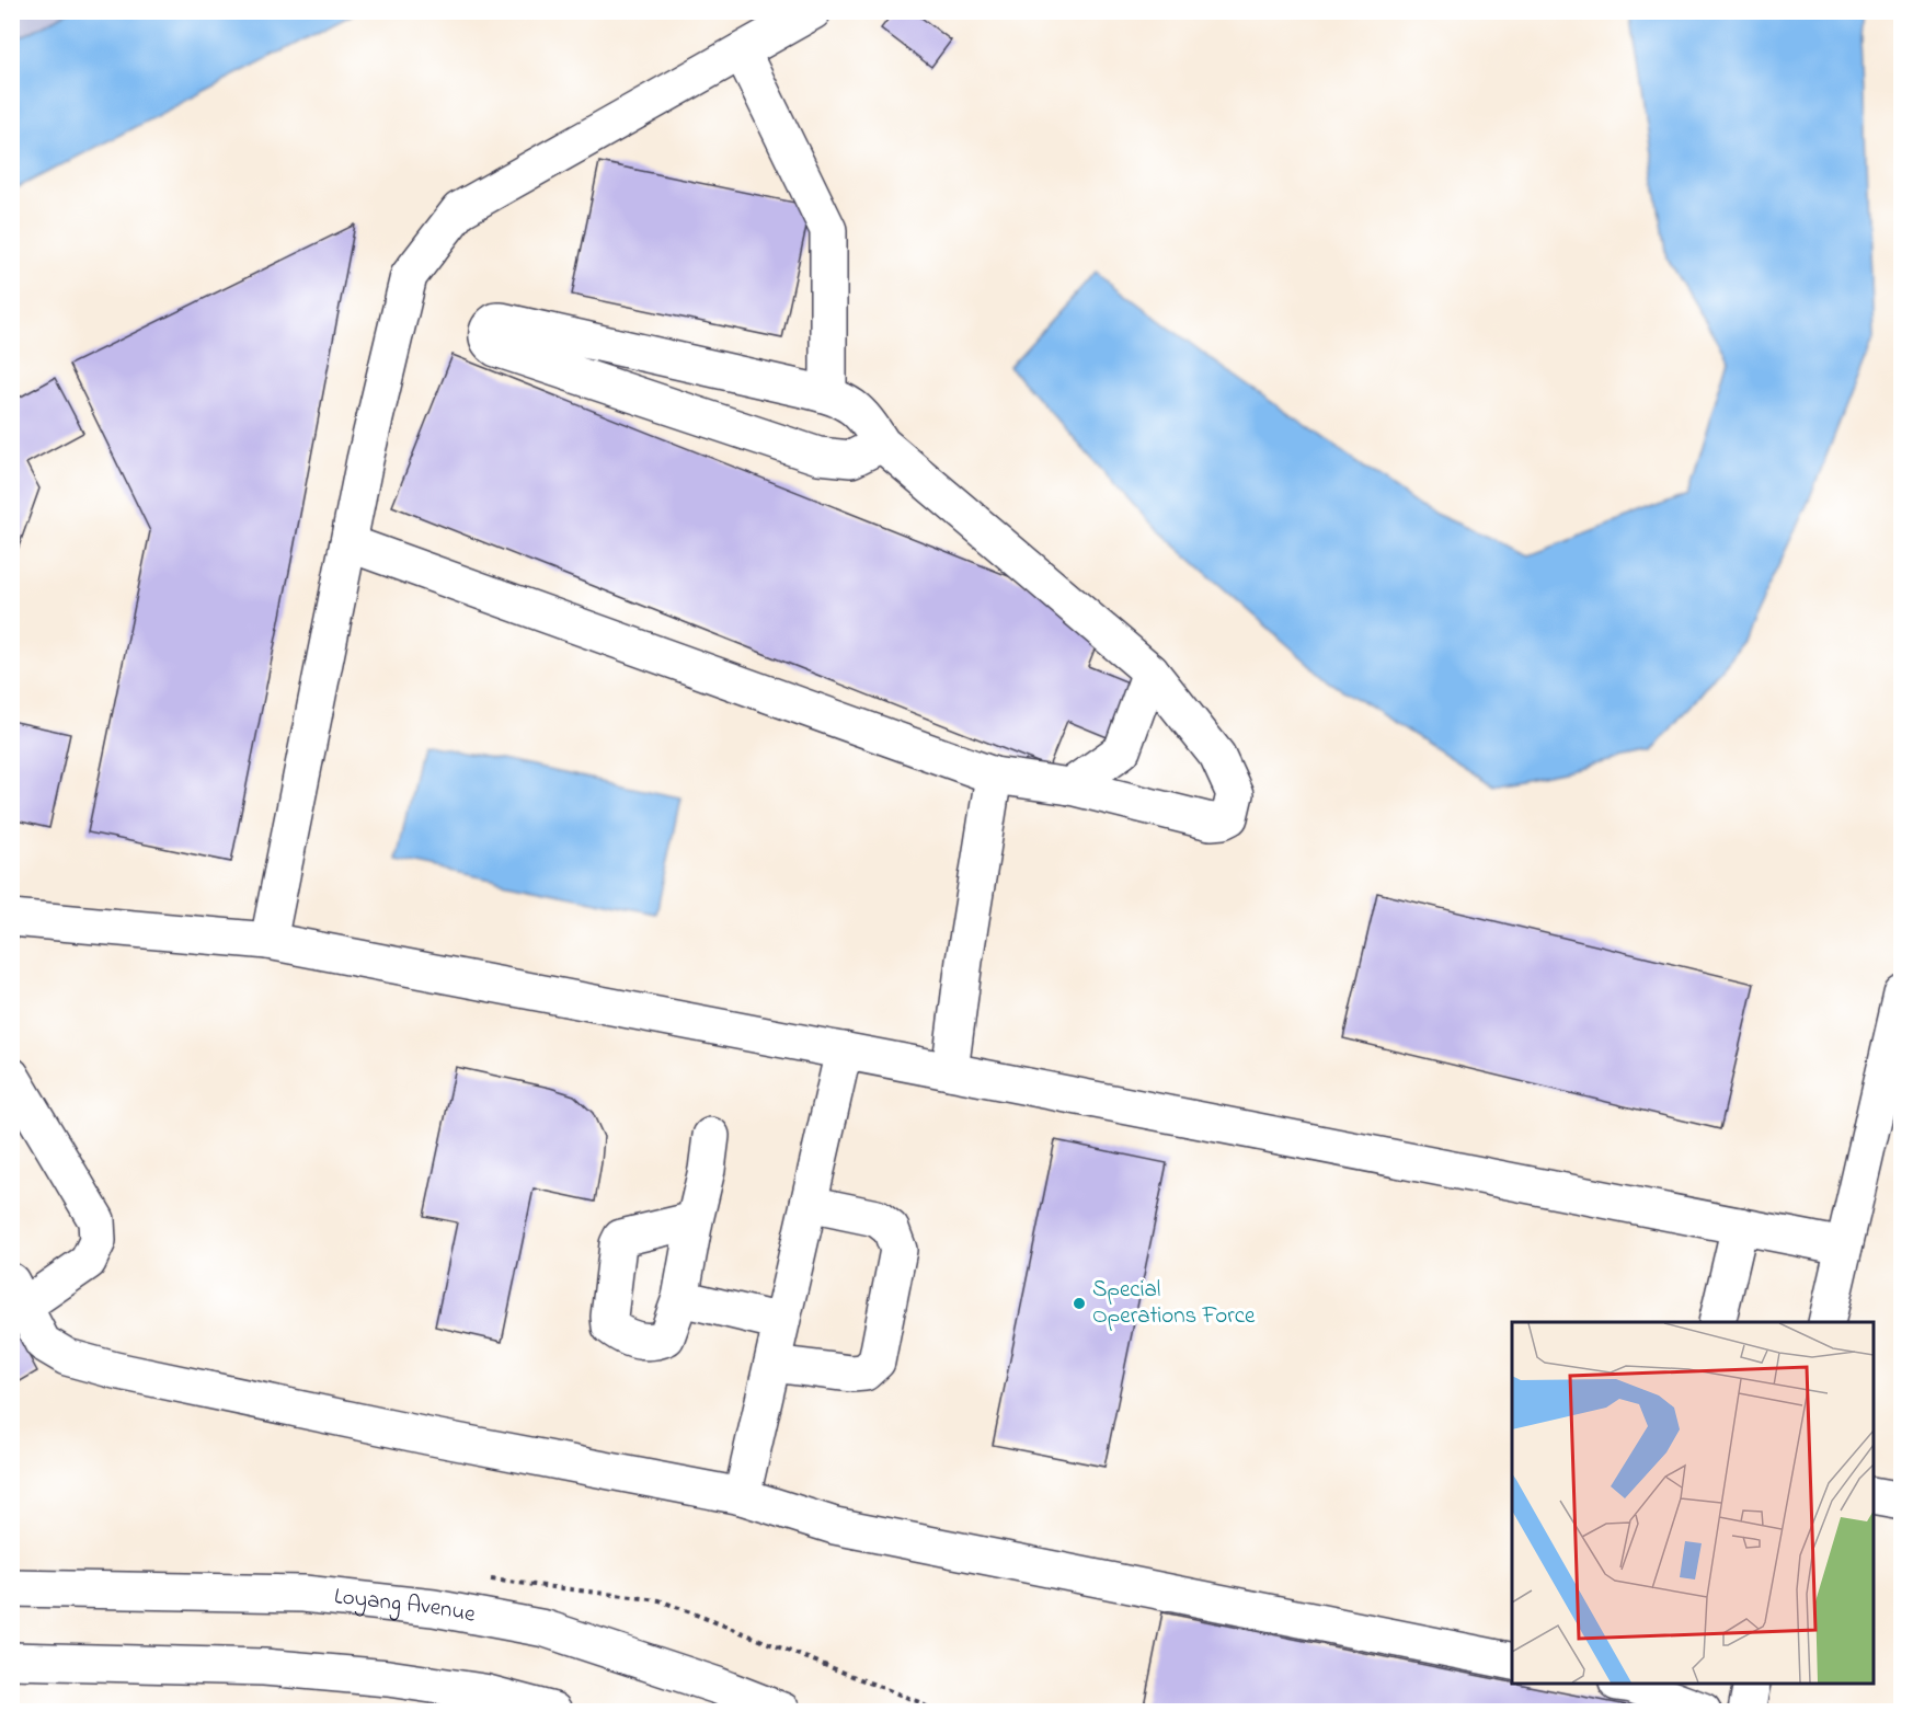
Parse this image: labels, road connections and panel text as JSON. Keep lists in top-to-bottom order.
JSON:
{
  "streets": {
    "main road": ["Loyang Avenue"]
  },
  "places": ["Special Operations Force"]
}
